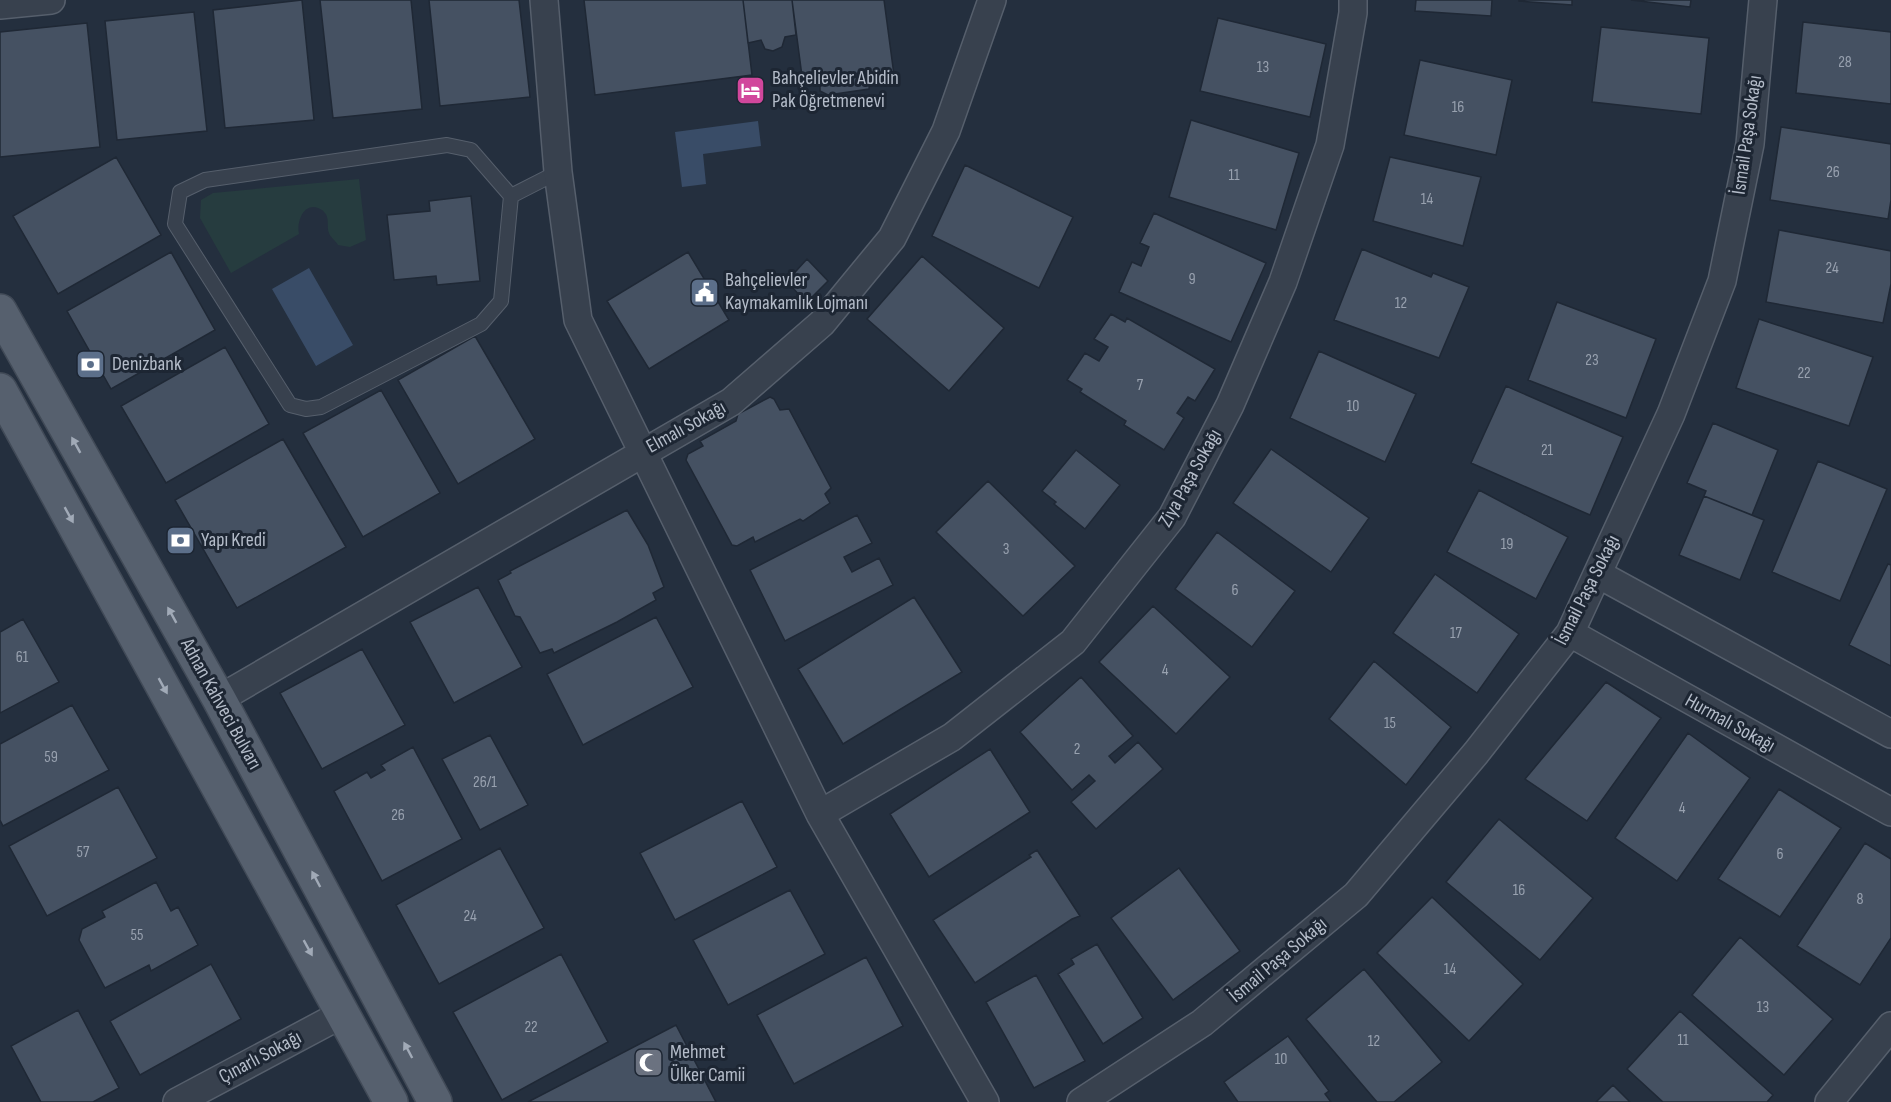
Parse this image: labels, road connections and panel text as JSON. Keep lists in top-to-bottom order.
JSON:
{
  "streets": {
    "main road": ["Adnan Kahveci Bulvarı"],
    "street": [
      "İsmail Paşa Sokağı",
      "Elmalı Sokağı",
      "Ziya Paşa Sokağı",
      "Hurmalı Sokağı",
      "Çınarlı Sokağı"
    ]
  },
  "crossings": [
    ["İsmail Paşa Sokağı", "Hurmalı Sokağı"],
    ["Elmalı Sokağı", "Adnan Kahveci Bulvarı"]
  ],
  "places": {
    "hotel": ["Bahçelievler Abidin Pak Öğretmenevi"],
    "public building": ["Bahçelievler Kaymakamlık Lojmanı"],
    "bank": ["Denizbank", "Yapı Kredi"],
    "mosque": ["Mehmet Ülker Camii"]
  },
  "house_numbers": [
    "28",
    "13",
    "16",
    "26",
    "11",
    "14",
    "24",
    "9",
    "12",
    "23",
    "22",
    "7",
    "10",
    "21",
    "19",
    "3",
    "6",
    "17",
    "61",
    "4",
    "15",
    "2",
    "59",
    "26/1",
    "4",
    "26",
    "57",
    "6",
    "16",
    "8",
    "24",
    "55",
    "14",
    "13",
    "22",
    "11",
    "12",
    "10"
  ]
}
